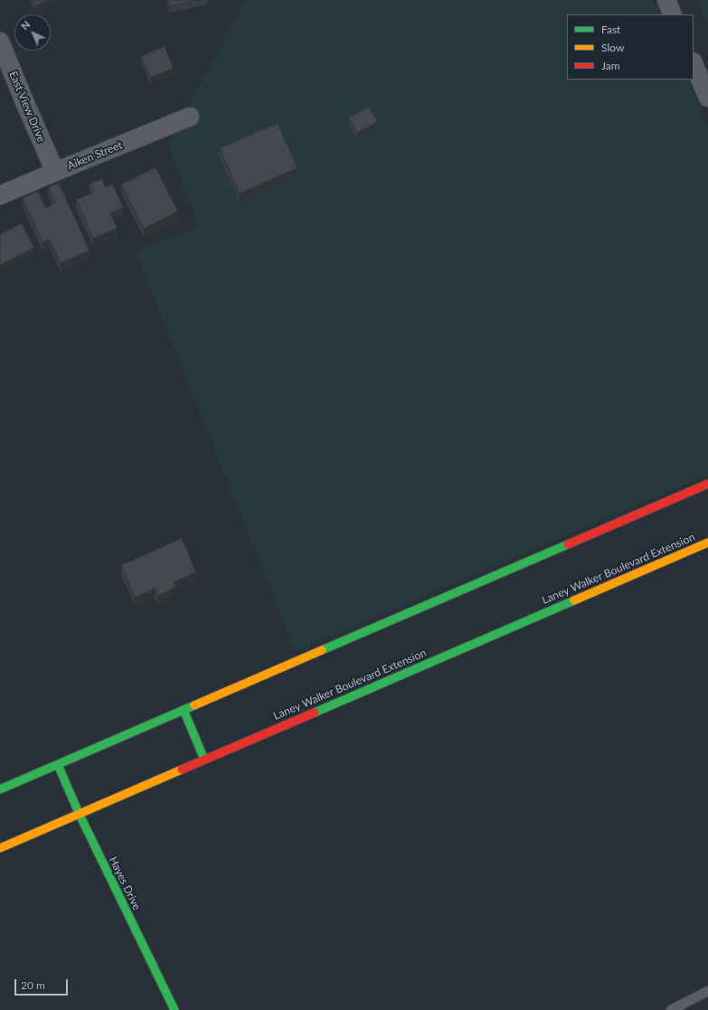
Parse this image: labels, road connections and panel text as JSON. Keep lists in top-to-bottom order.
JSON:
{
  "streets": {
    "main road": ["Laney Walker Boulevard Extension", "Hayes Drive"],
    "street": ["East View Drive", "Aiken Street"]
  },
  "crossings": [
    ["East View Drive", "Aiken Street"],
    ["Laney Walker Boulevard Extension", "Hayes Drive"]
  ],
  "legend": ["Fast", "Slow", "Jam"],
  "scale_bar": "20 m",
  "north": "top left"
}
